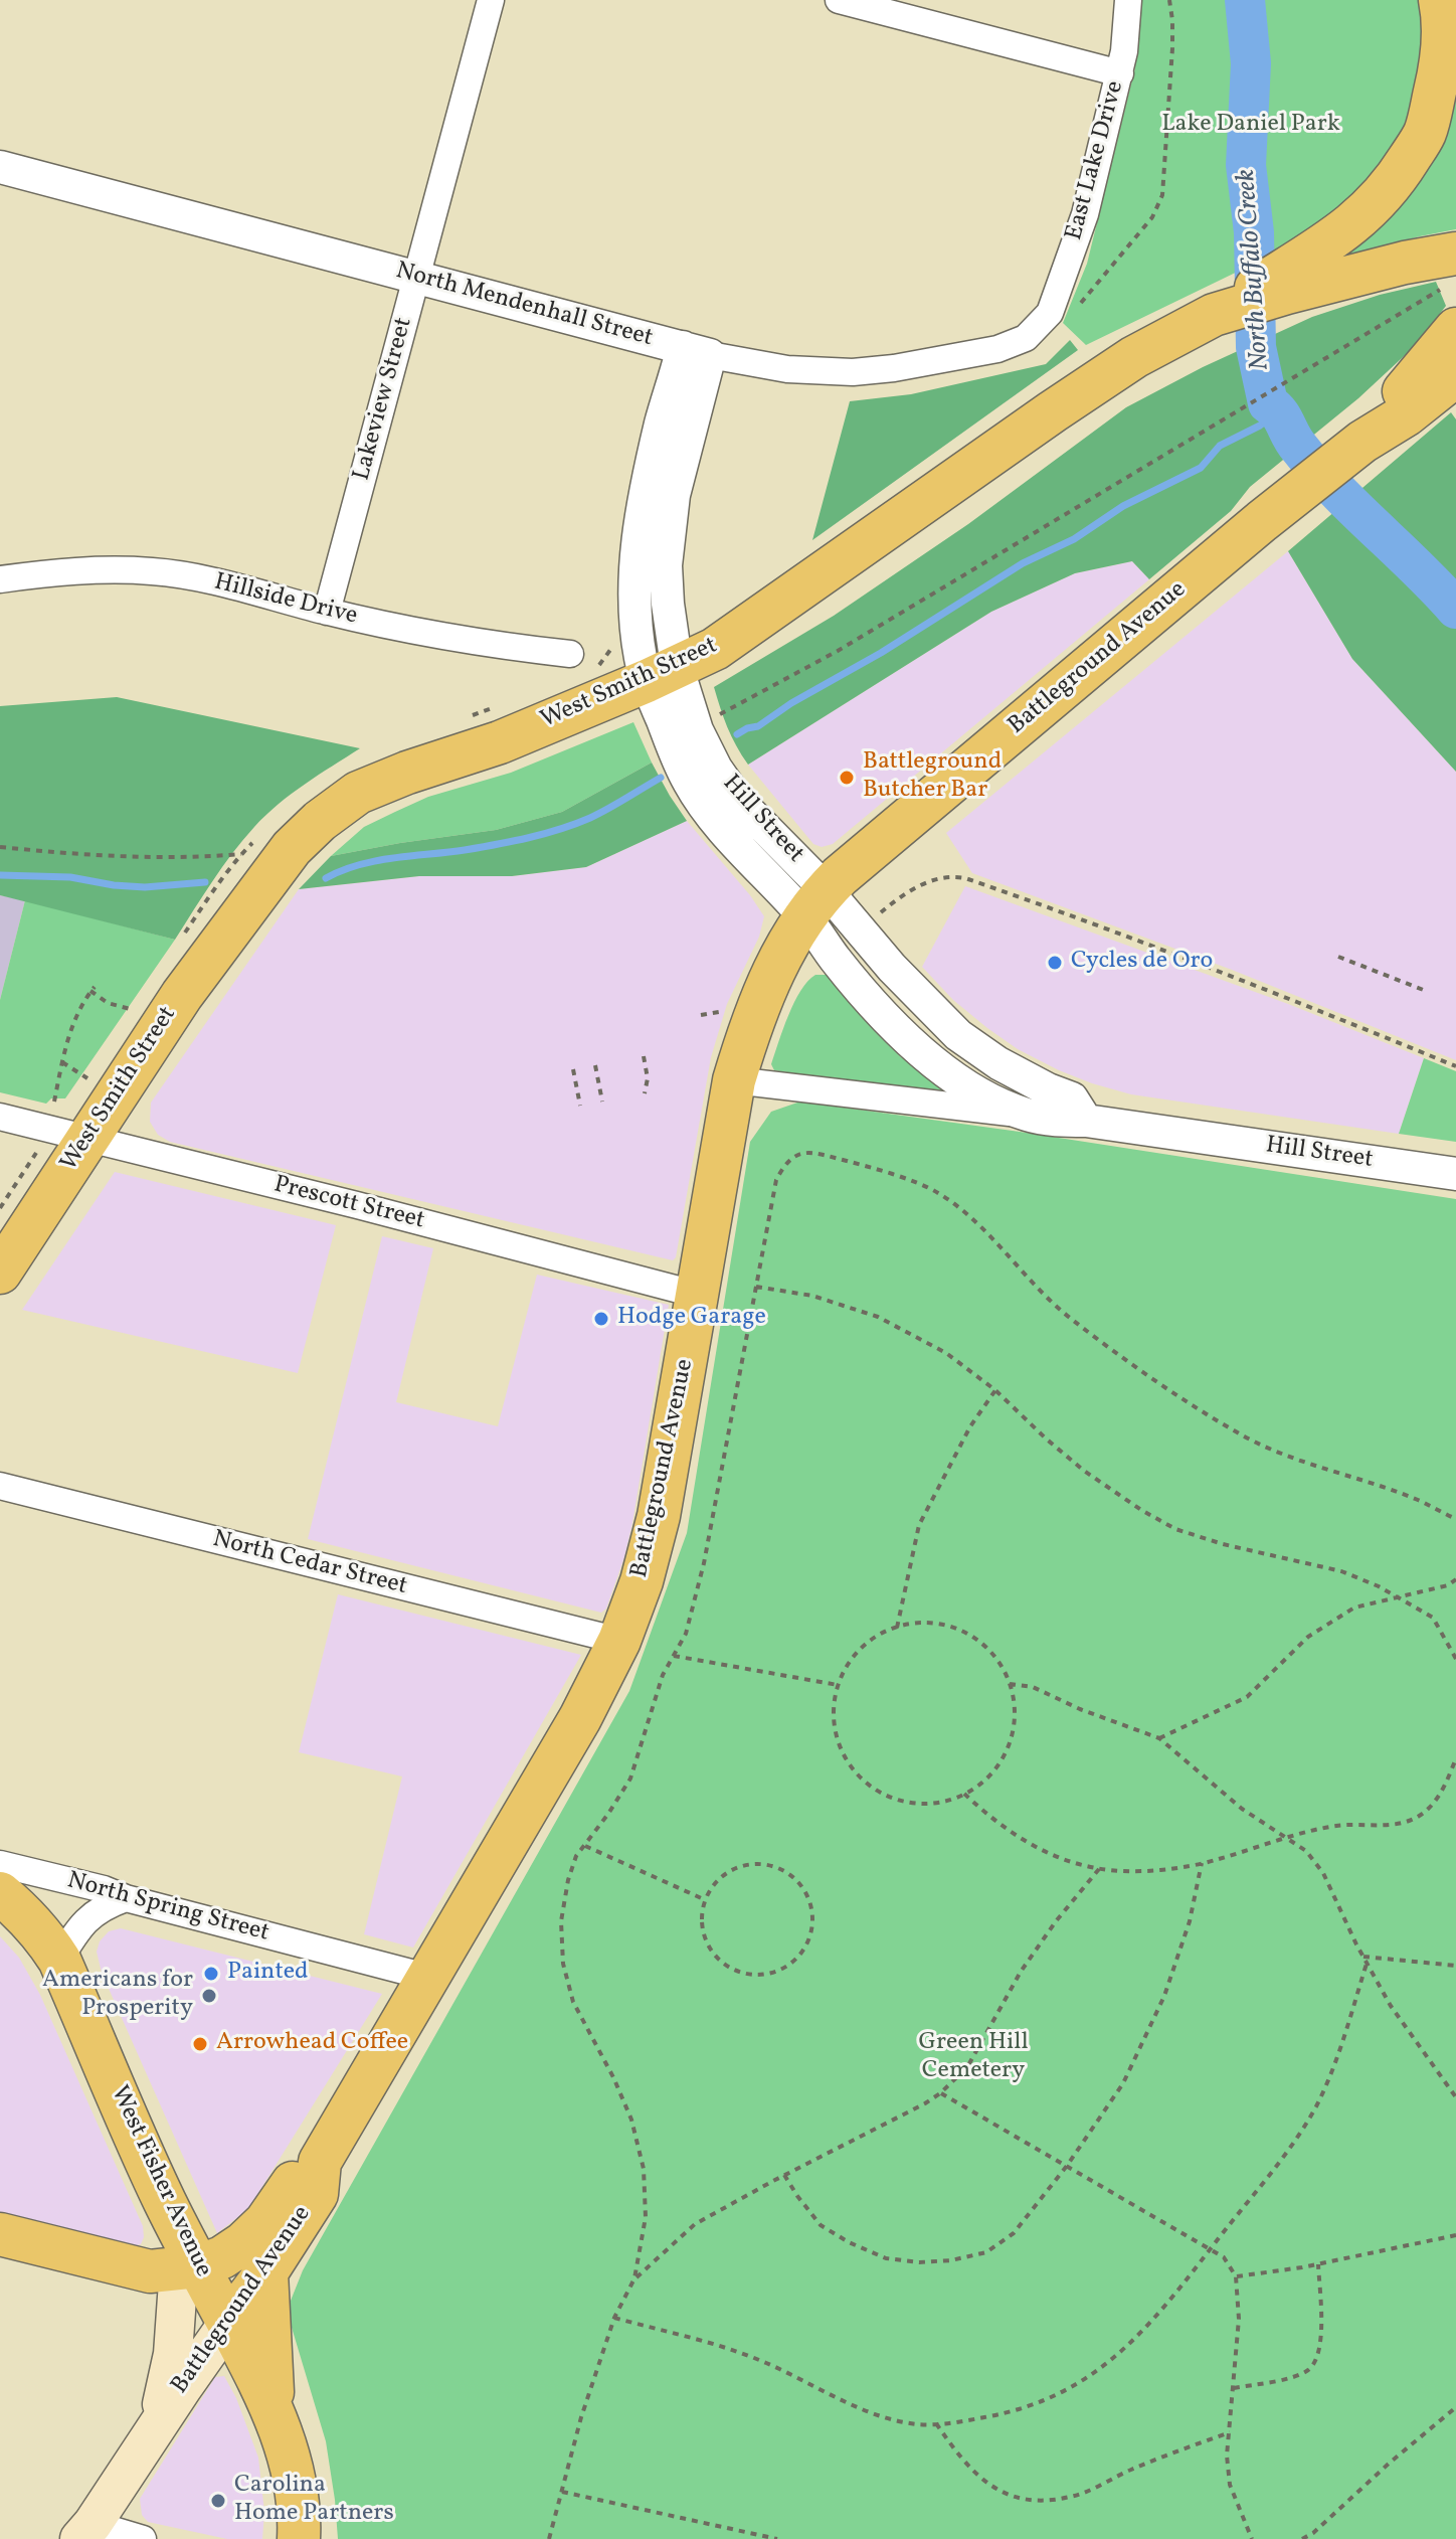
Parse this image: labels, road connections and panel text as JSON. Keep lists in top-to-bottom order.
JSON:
{
  "streets": {
    "main road": ["Battleground Avenue", "West Smith Street", "West Fisher Avenue"],
    "street": [
      "East Lake Drive",
      "North Mendenhall Street",
      "Lakeview Street",
      "Hillside Drive",
      "Hill Street",
      "Prescott Street",
      "North Cedar Street",
      "North Spring Street"
    ]
  },
  "crossings": [
    ["East Lake Drive", "North Mendenhall Street"],
    ["North Mendenhall Street", "Lakeview Street"],
    ["North Mendenhall Street", "Hill Street"],
    ["Lakeview Street", "Hillside Drive"],
    ["Battleground Avenue", "Hill Street"],
    ["Battleground Avenue", "Prescott Street"],
    ["Battleground Avenue", "North Cedar Street"],
    ["Battleground Avenue", "North Spring Street"],
    ["Battleground Avenue", "West Fisher Avenue"],
    ["West Smith Street", "Hill Street"],
    ["West Smith Street", "Prescott Street"]
  ],
  "water": ["North Buffalo Creek"],
  "parks": ["Lake Daniel Park", "Green Hill Cemetery"],
  "places": [
    "Battleground Butcher Bar",
    "Cycles de Oro",
    "Hodge Garage",
    "Painted",
    "Americans for Prosperity",
    "Arrowhead Coffee",
    "Carolina Home Partners"
  ]
}
